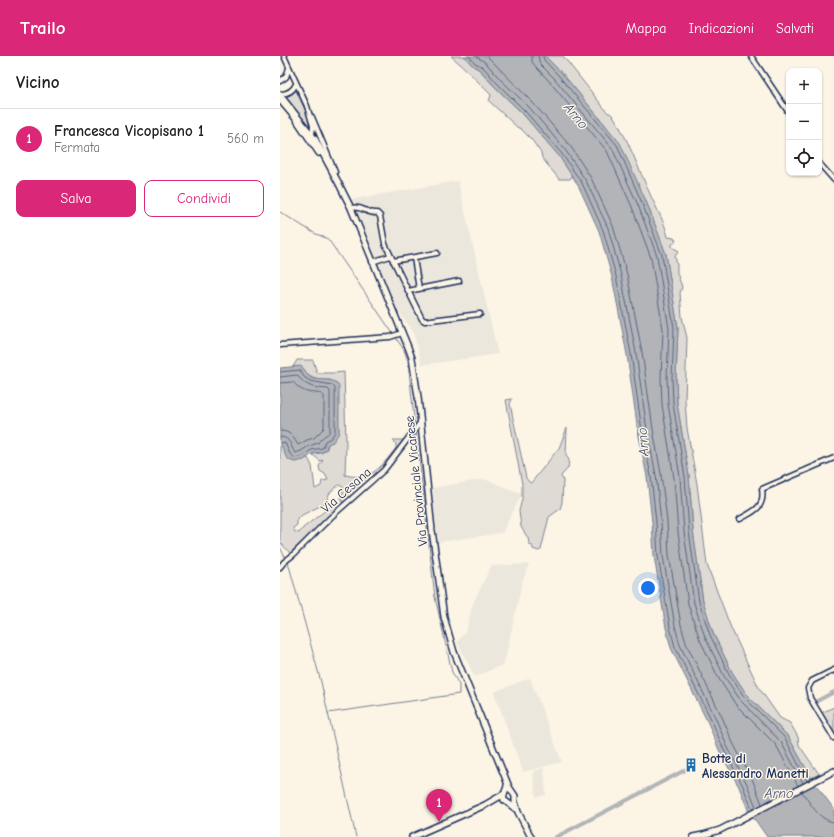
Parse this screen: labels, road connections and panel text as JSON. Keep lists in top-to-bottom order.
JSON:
{
  "streets": {
    "main road": ["Via Provinciale Vicarese"],
    "street": ["Via Cesana"]
  },
  "crossings": [
    ["Via Provinciale Vicarese", "Via Cesana"]
  ],
  "water": ["Arno"],
  "places": {
    "building": ["Botte di Alessandro Manetti"]
  },
  "page": {
    "header": "Trailo",
    "nav": ["Mappa", "Indicazioni", "Salvati"],
    "heading": "Vicino",
    "map_buttons": ["+", "−"],
    "list": [
      {
        "mark": "1",
        "name": "Francesca Vicopisano 1",
        "note": "Fermata",
        "value": "560 m"
      }
    ],
    "buttons": ["Salva", "Condividi"],
    "pins": "1"
  }
}
